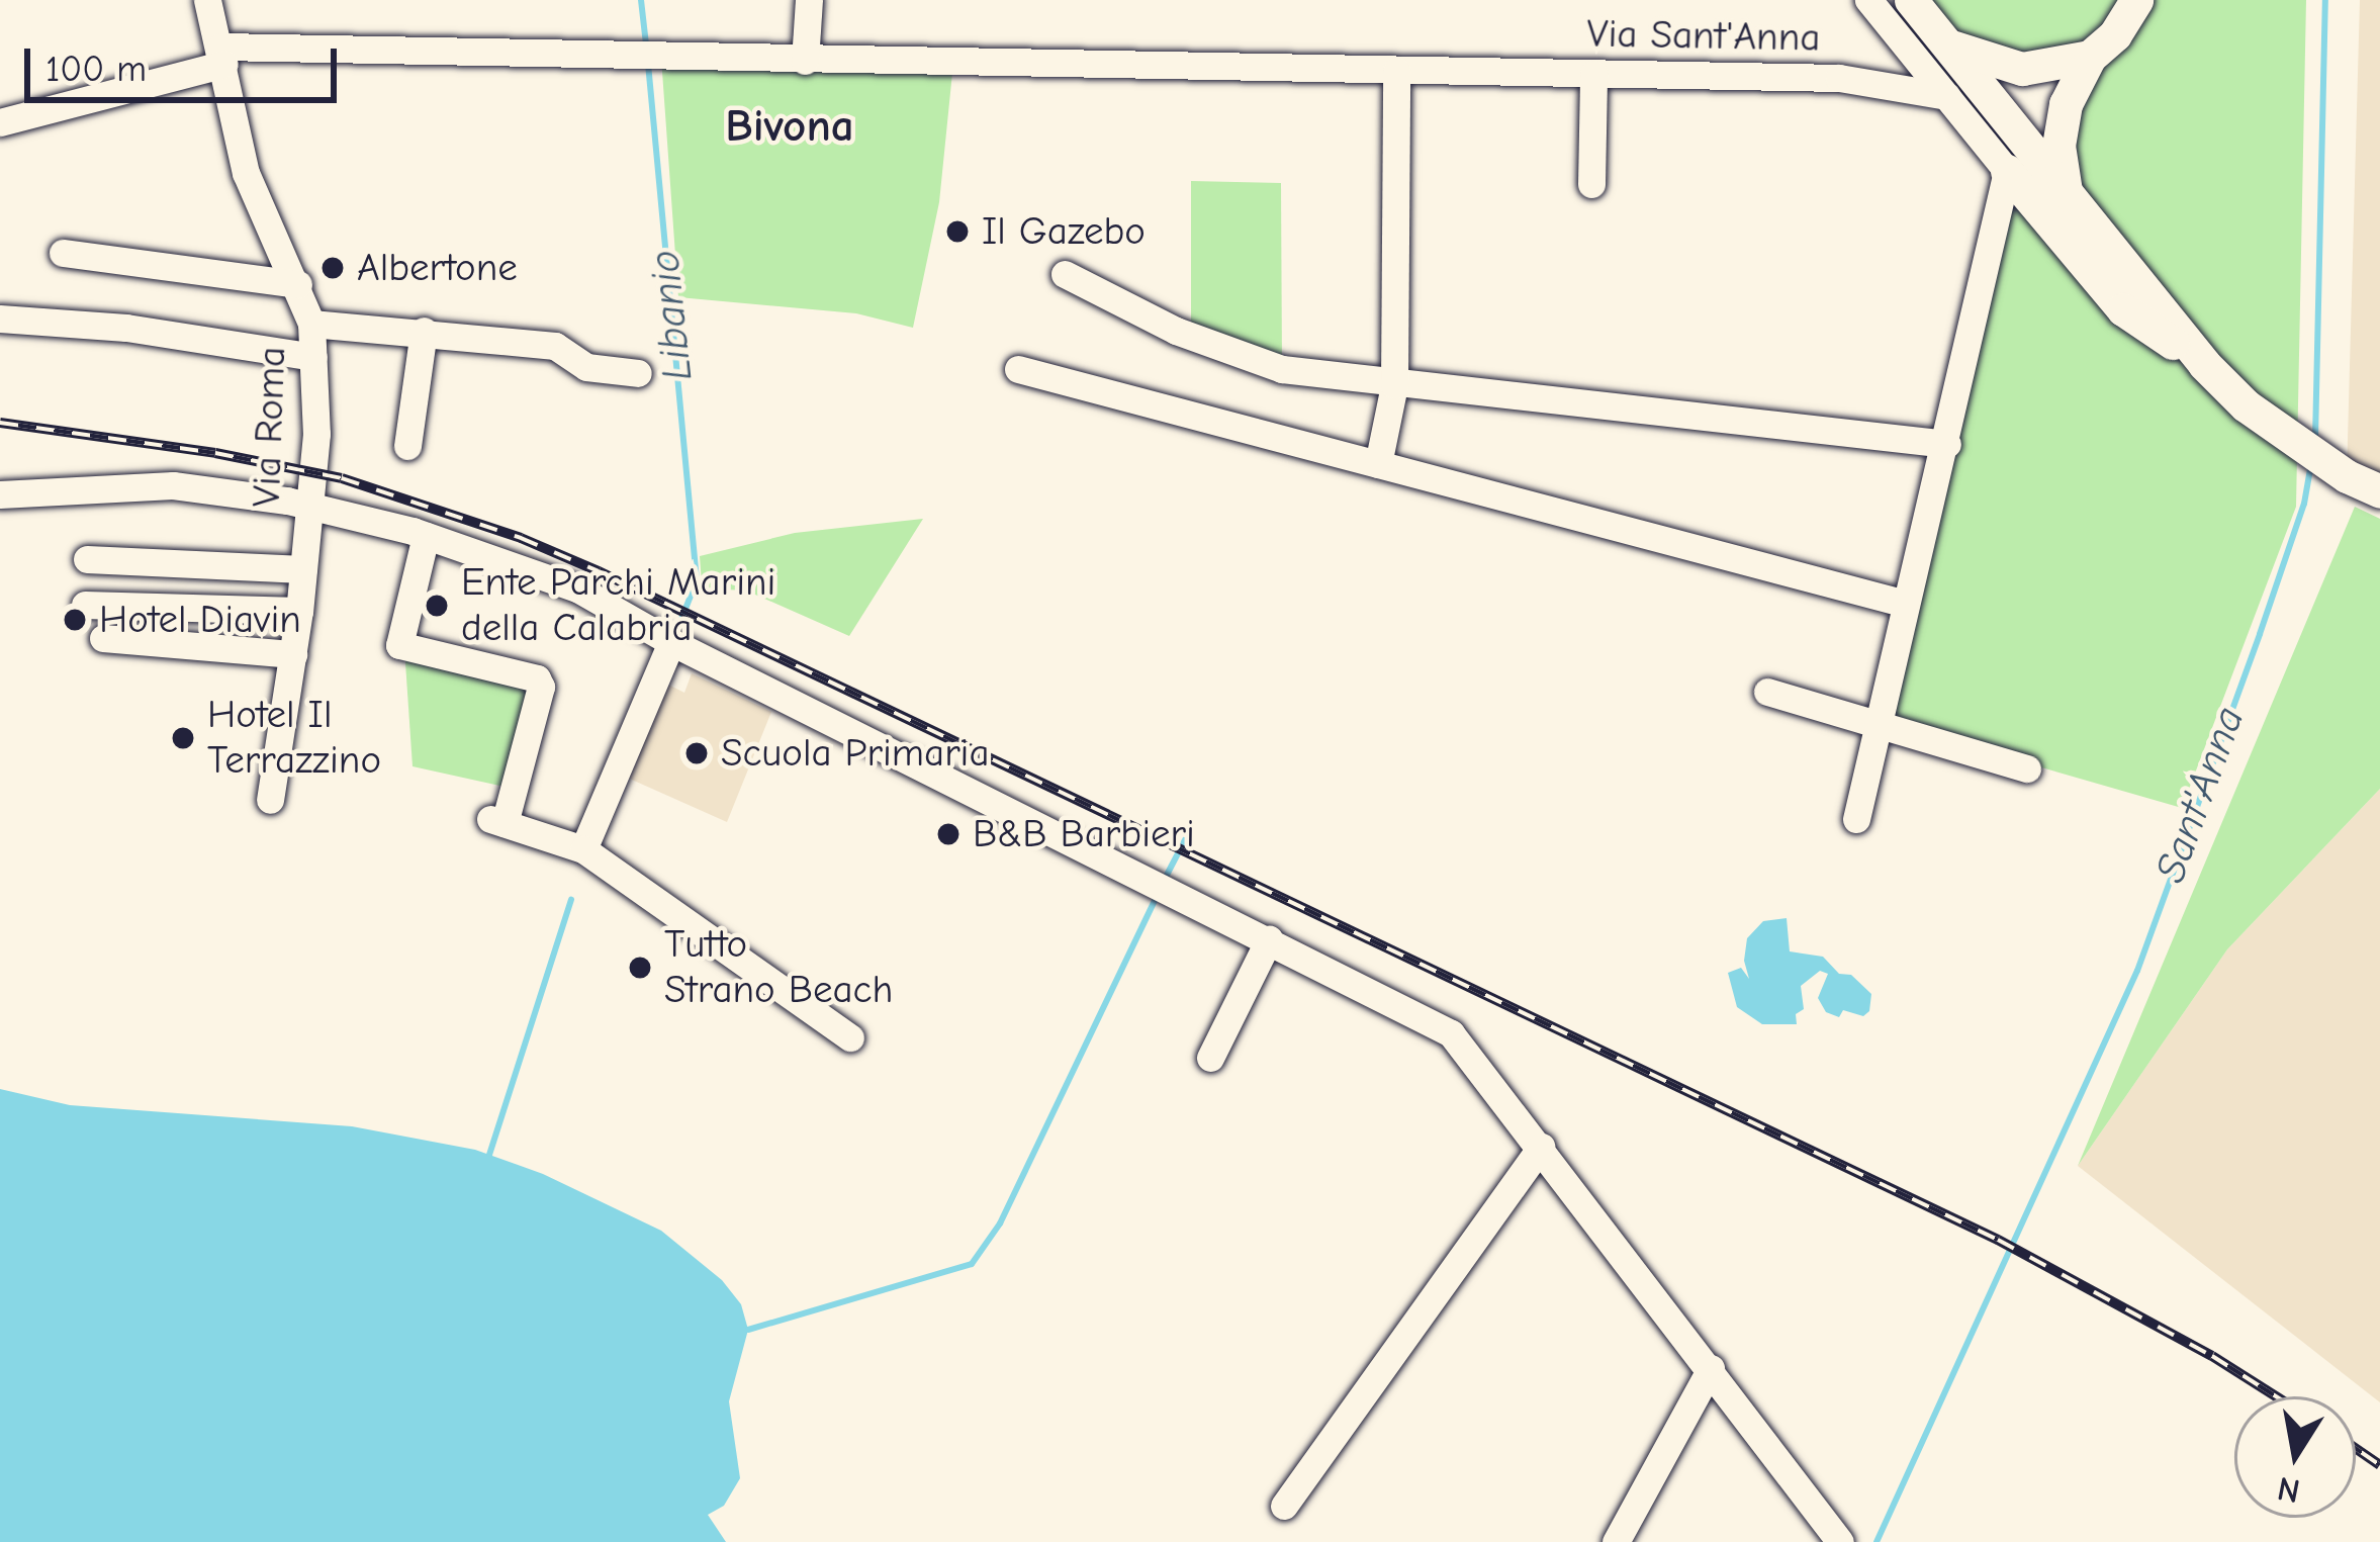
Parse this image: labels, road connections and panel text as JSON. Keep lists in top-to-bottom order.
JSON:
{
  "streets": {
    "street": ["Via Sant'Anna", "Via Roma"]
  },
  "crossings": [
    ["Via Sant'Anna", "Via Roma"]
  ],
  "districts": ["Bivona"],
  "water": ["Libanio", "Sant'Anna"],
  "places": [
    "Il Gazebo",
    "Albertone",
    "Ente Parchi Marini della Calabria",
    "Hotel Diavin",
    "Hotel Il Terrazzino",
    "Scuola Primaria",
    "B&B Barbieri",
    "Tutto Strano Beach"
  ],
  "scale_bar": "100 m",
  "north": "bottom"
}
